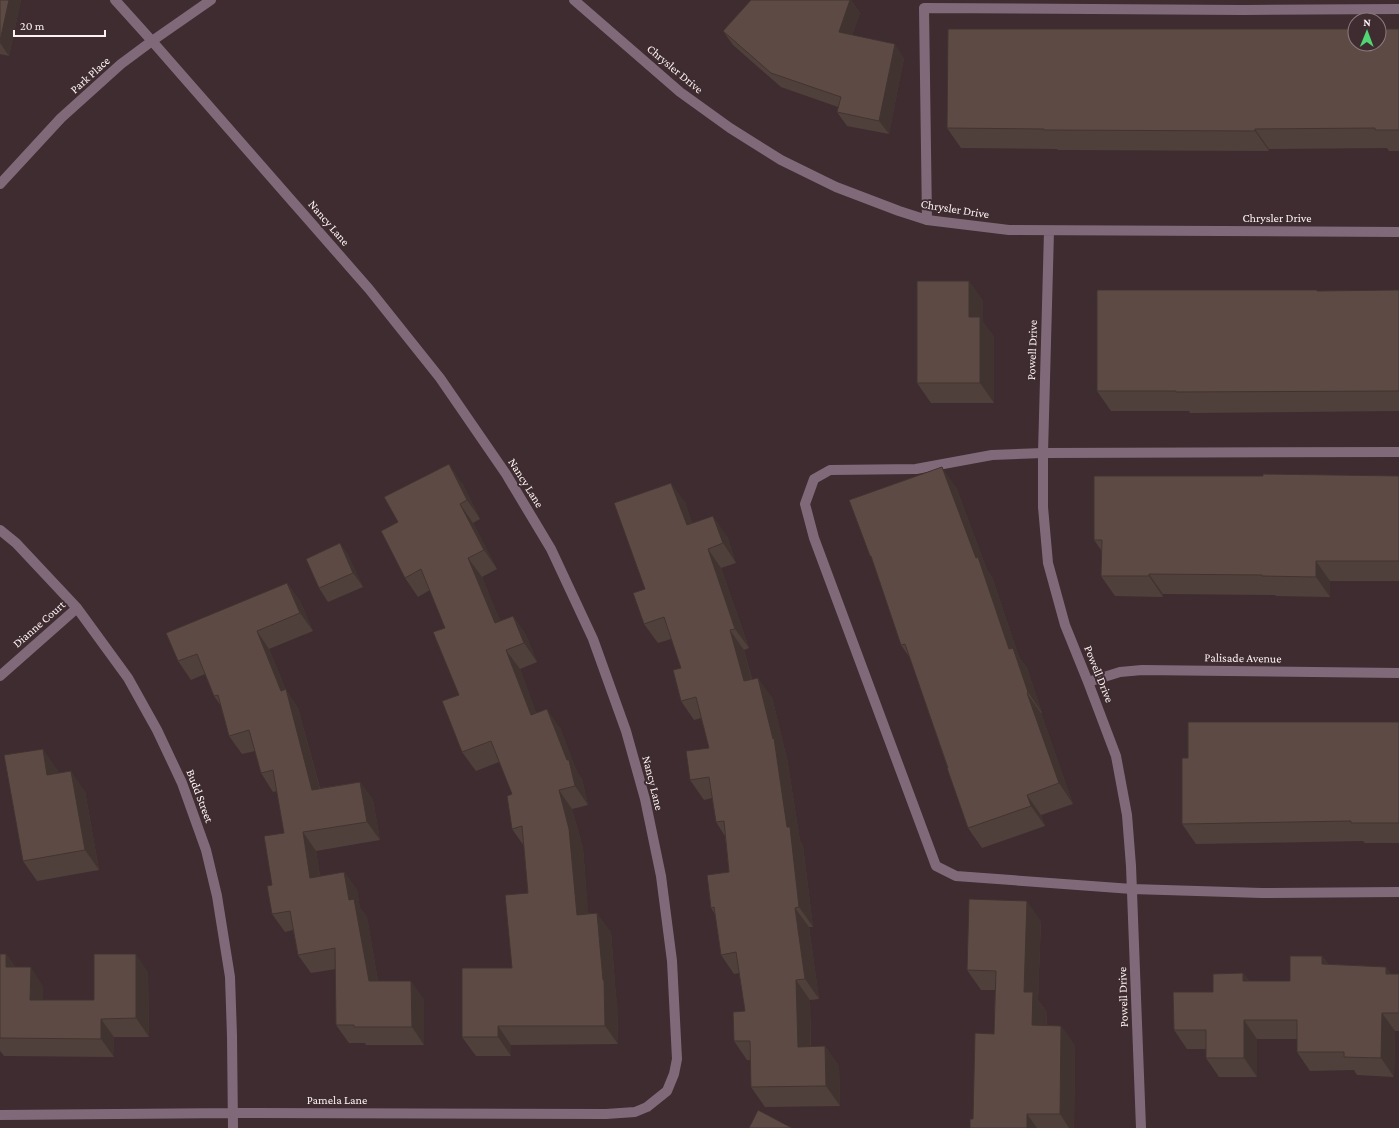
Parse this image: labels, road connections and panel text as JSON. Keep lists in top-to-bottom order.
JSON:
{
  "streets": {
    "street": [
      "Chrysler Drive",
      "Park Place",
      "Nancy Lane",
      "Powell Drive",
      "Dianne Court",
      "Palisade Avenue",
      "Budd Street",
      "Pamela Lane"
    ]
  },
  "crossings": [
    ["Chrysler Drive", "Powell Drive"],
    ["Park Place", "Nancy Lane"],
    ["Nancy Lane", "Pamela Lane"],
    ["Powell Drive", "Palisade Avenue"],
    ["Dianne Court", "Budd Street"],
    ["Budd Street", "Pamela Lane"]
  ],
  "scale_bar": "20 m",
  "north": "top"
}
